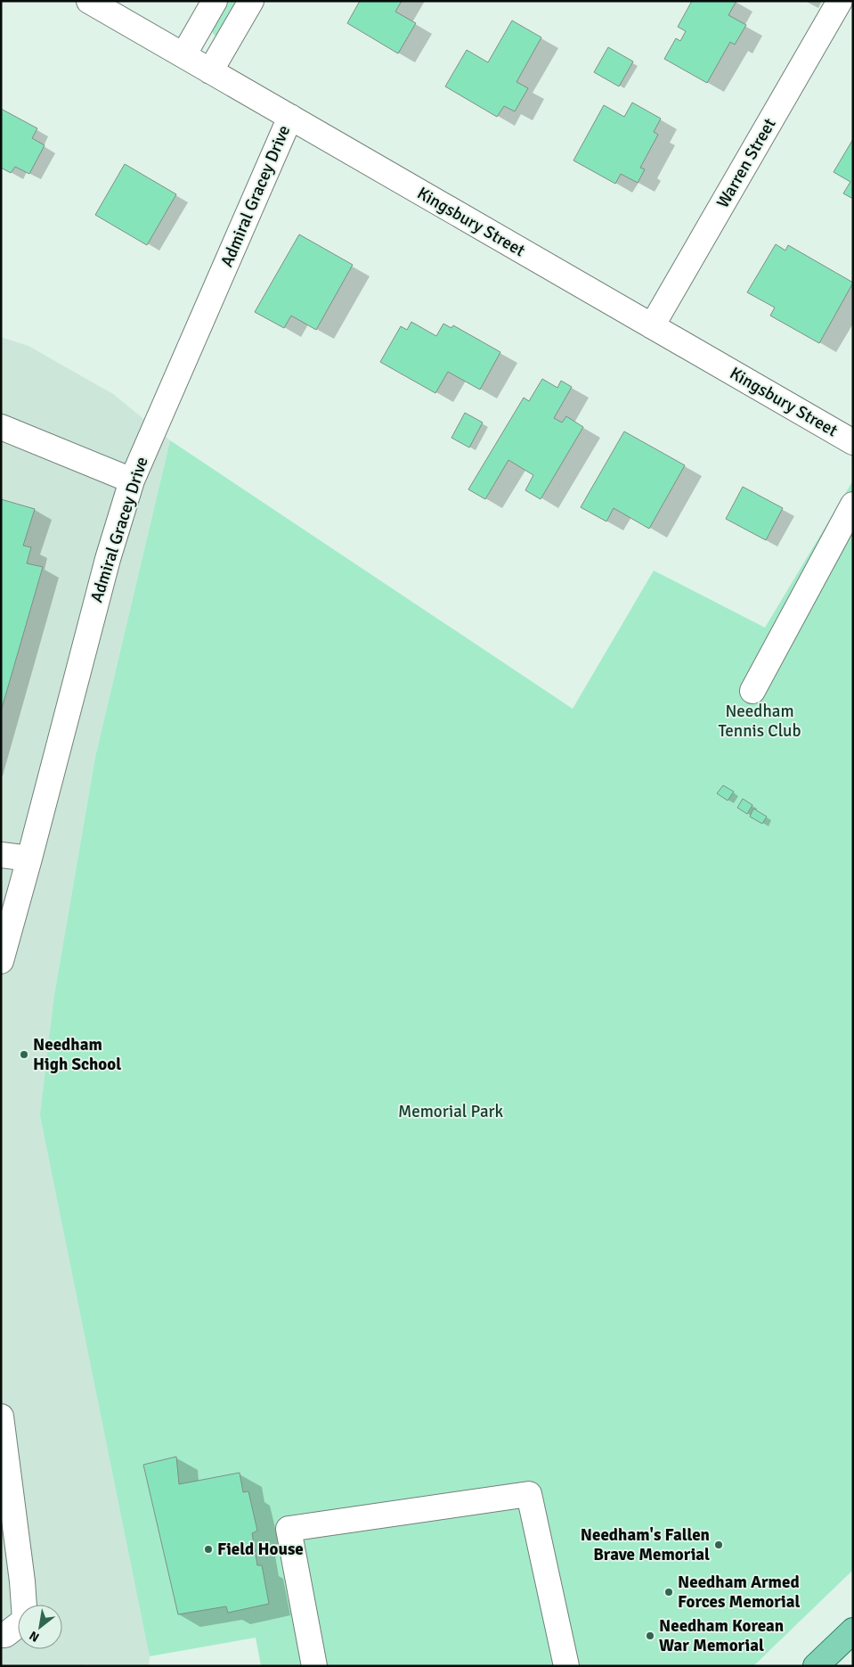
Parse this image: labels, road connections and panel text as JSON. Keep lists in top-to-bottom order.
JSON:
{
  "streets": {
    "street": ["Warren Street", "Admiral Gracey Drive", "Kingsbury Street"]
  },
  "crossings": [
    ["Warren Street", "Kingsbury Street"],
    ["Admiral Gracey Drive", "Kingsbury Street"]
  ],
  "parks": ["Needham Tennis Club", "Memorial Park"],
  "places": [
    "Needham High School",
    "Needham's Fallen Brave Memorial",
    "Field House",
    "Needham Armed Forces Memorial",
    "Needham Korean War Memorial"
  ],
  "north": "bottom left"
}
